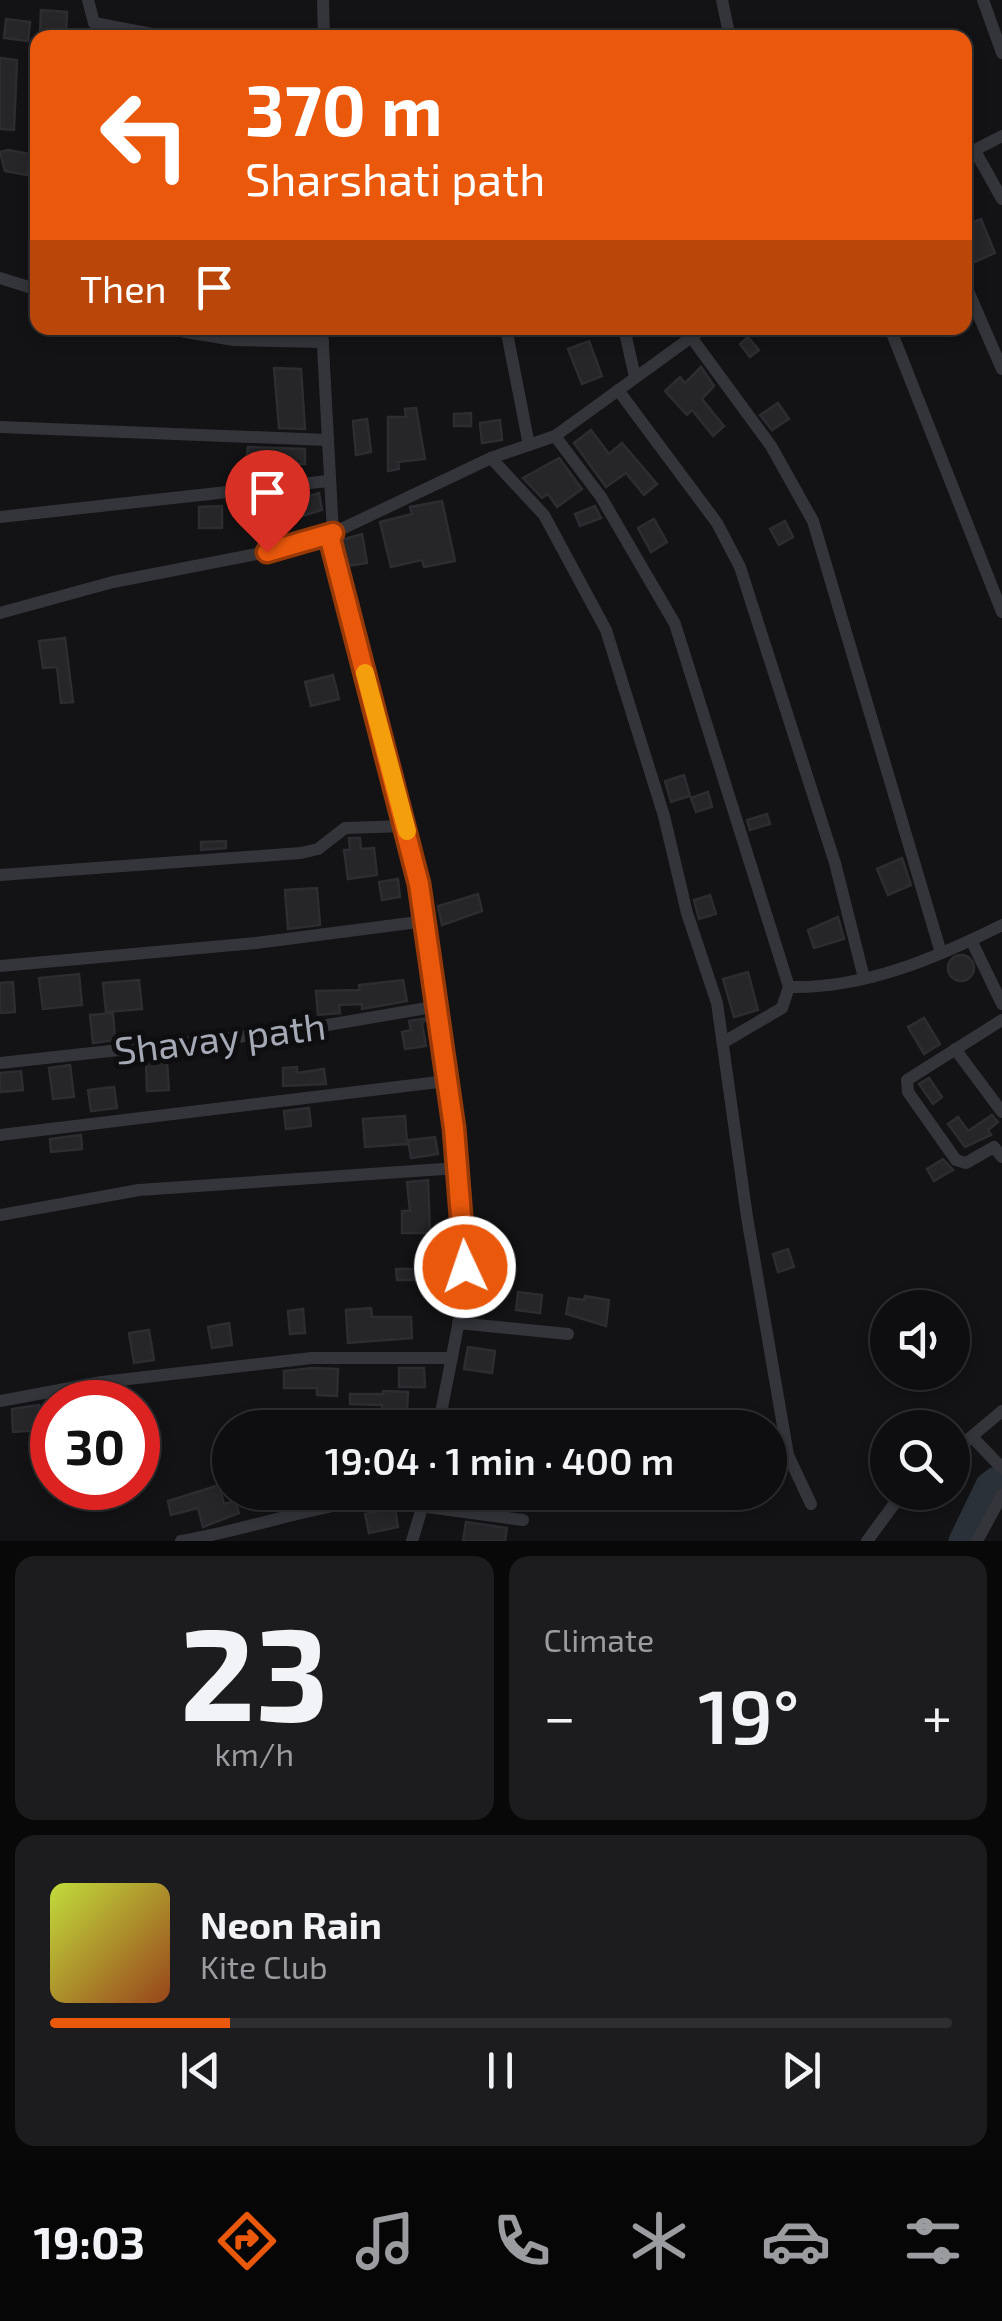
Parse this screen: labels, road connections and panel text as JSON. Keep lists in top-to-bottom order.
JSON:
{
  "streets": {
    "street": ["Shavay path"]
  },
  "page": {
    "turn": ["370 m", "Sharshati path"],
    "then": "Then",
    "limit": "30",
    "trip": "19:04 · 1 min · 400 m",
    "tile": [
      ["23", "km/h"],
      "Climate"
    ],
    "heat": ["−", "19°", "+"],
    "song": ["Neon Rain", "Kite Club"],
    "tabs": "19:03"
  }
}
